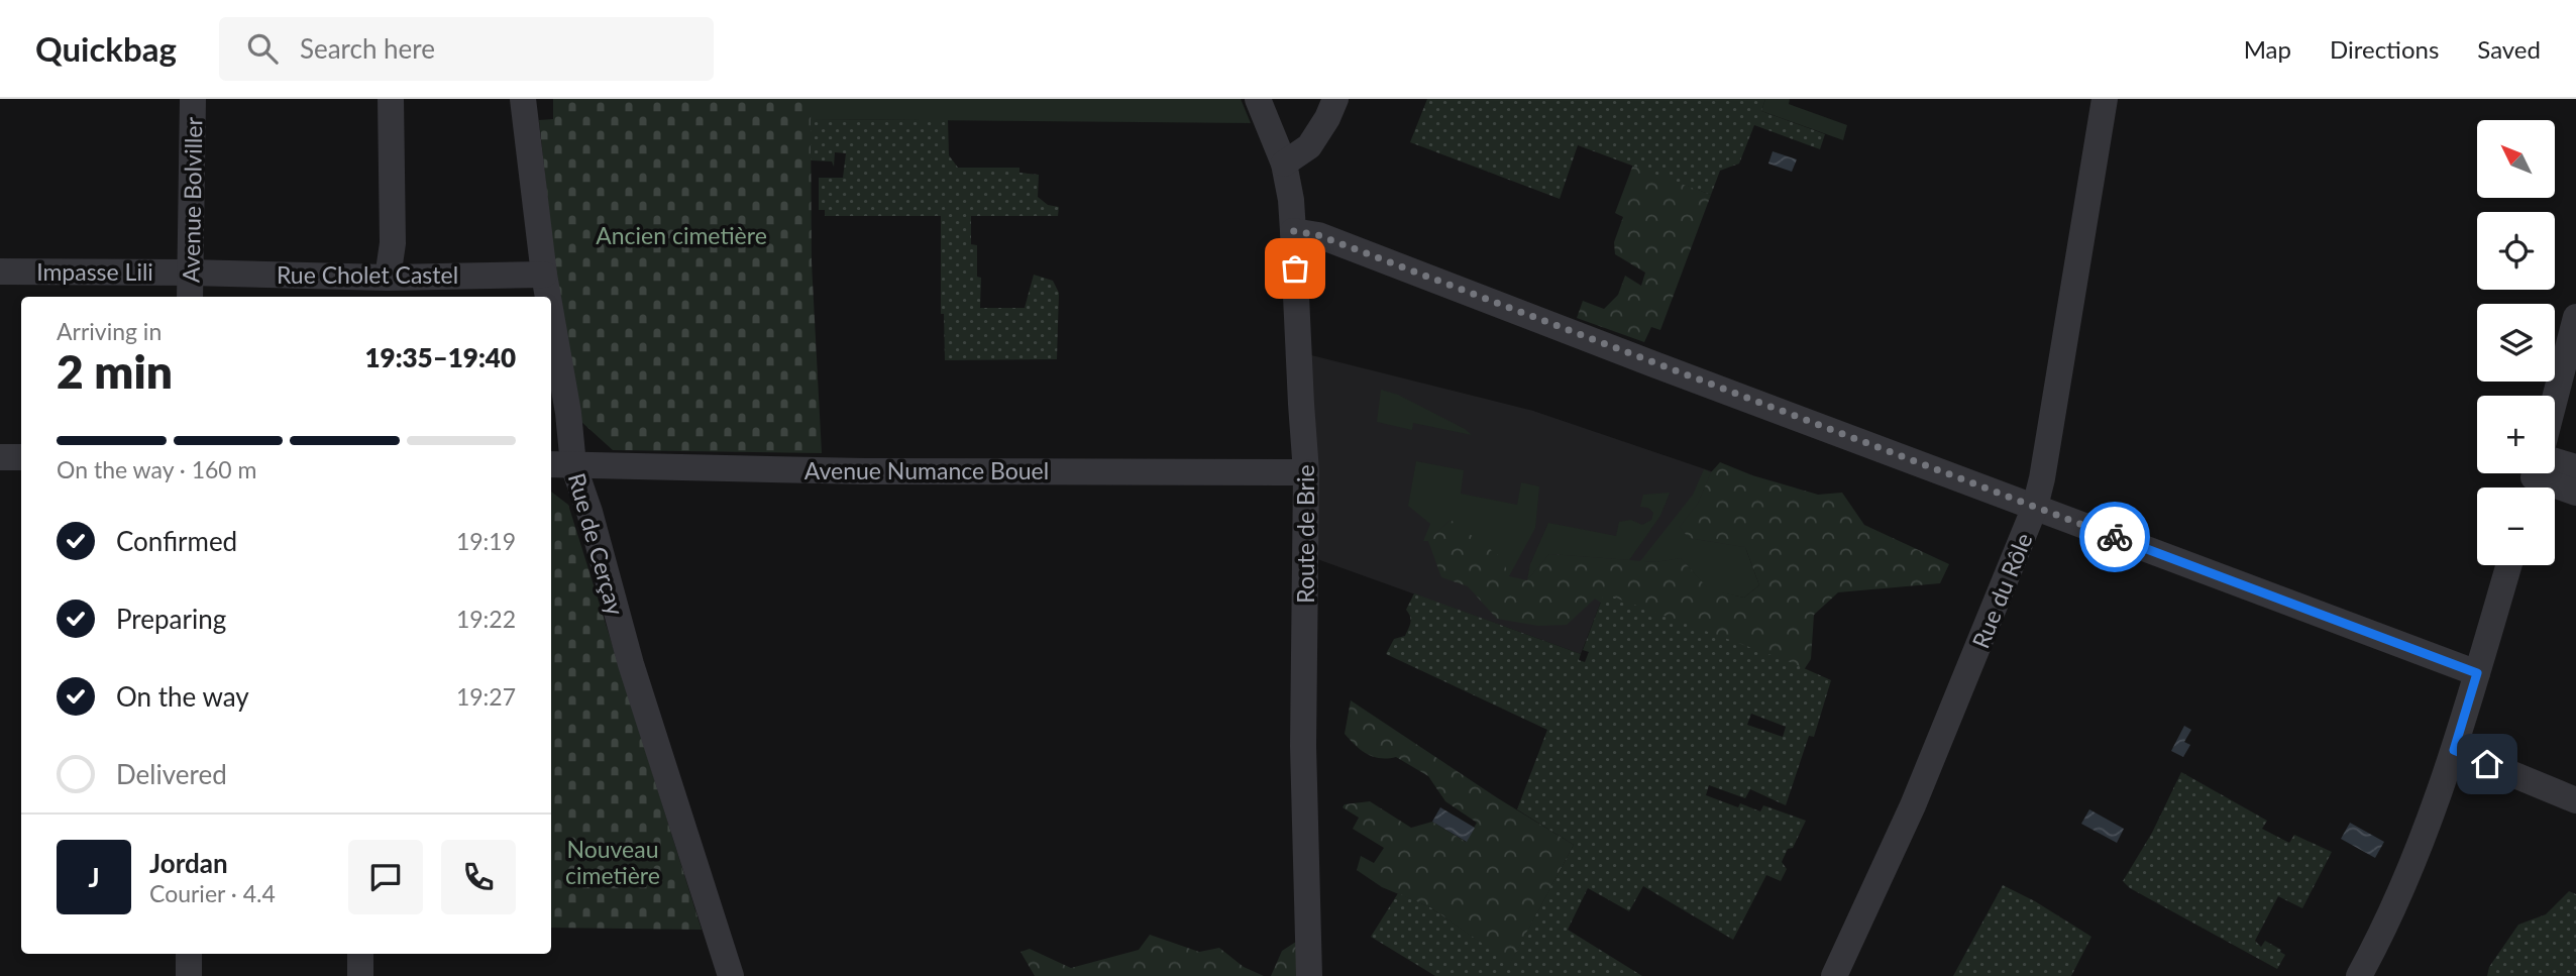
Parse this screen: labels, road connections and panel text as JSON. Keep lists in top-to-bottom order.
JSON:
{
  "streets": {
    "street": [
      "Avenue Bolviller",
      "Impasse Lili",
      "Rue Cholet Castel",
      "Avenue Numance Bouel",
      "Route de Brie",
      "Rue de Cerçay",
      "Rue du Rôle"
    ]
  },
  "crossings": [
    ["Avenue Bolviller", "Impasse Lili"],
    ["Avenue Bolviller", "Rue Cholet Castel"],
    ["Impasse Lili", "Rue Cholet Castel"],
    ["Rue Cholet Castel", "Rue de Cerçay"],
    ["Avenue Numance Bouel", "Route de Brie"],
    ["Avenue Numance Bouel", "Rue de Cerçay"]
  ],
  "parks": ["Ancien cimetière", "Nouveau cimetière"],
  "north": "top left",
  "page": {
    "header": "Quickbag",
    "search": "Search here",
    "nav": ["Map", "Directions", "Saved"],
    "map_buttons": ["+", "−"],
    "heading": ["2 min", "Arriving in", "19:35–19:40"],
    "panel": ["Jordan", "Courier · 4.4"],
    "bar": "On the way · 160 m",
    "list": [
      ["Confirmed", "19:19"],
      ["Preparing", "19:22"],
      ["On the way", "19:27"],
      "Delivered"
    ],
    "round": "J"
  }
}
